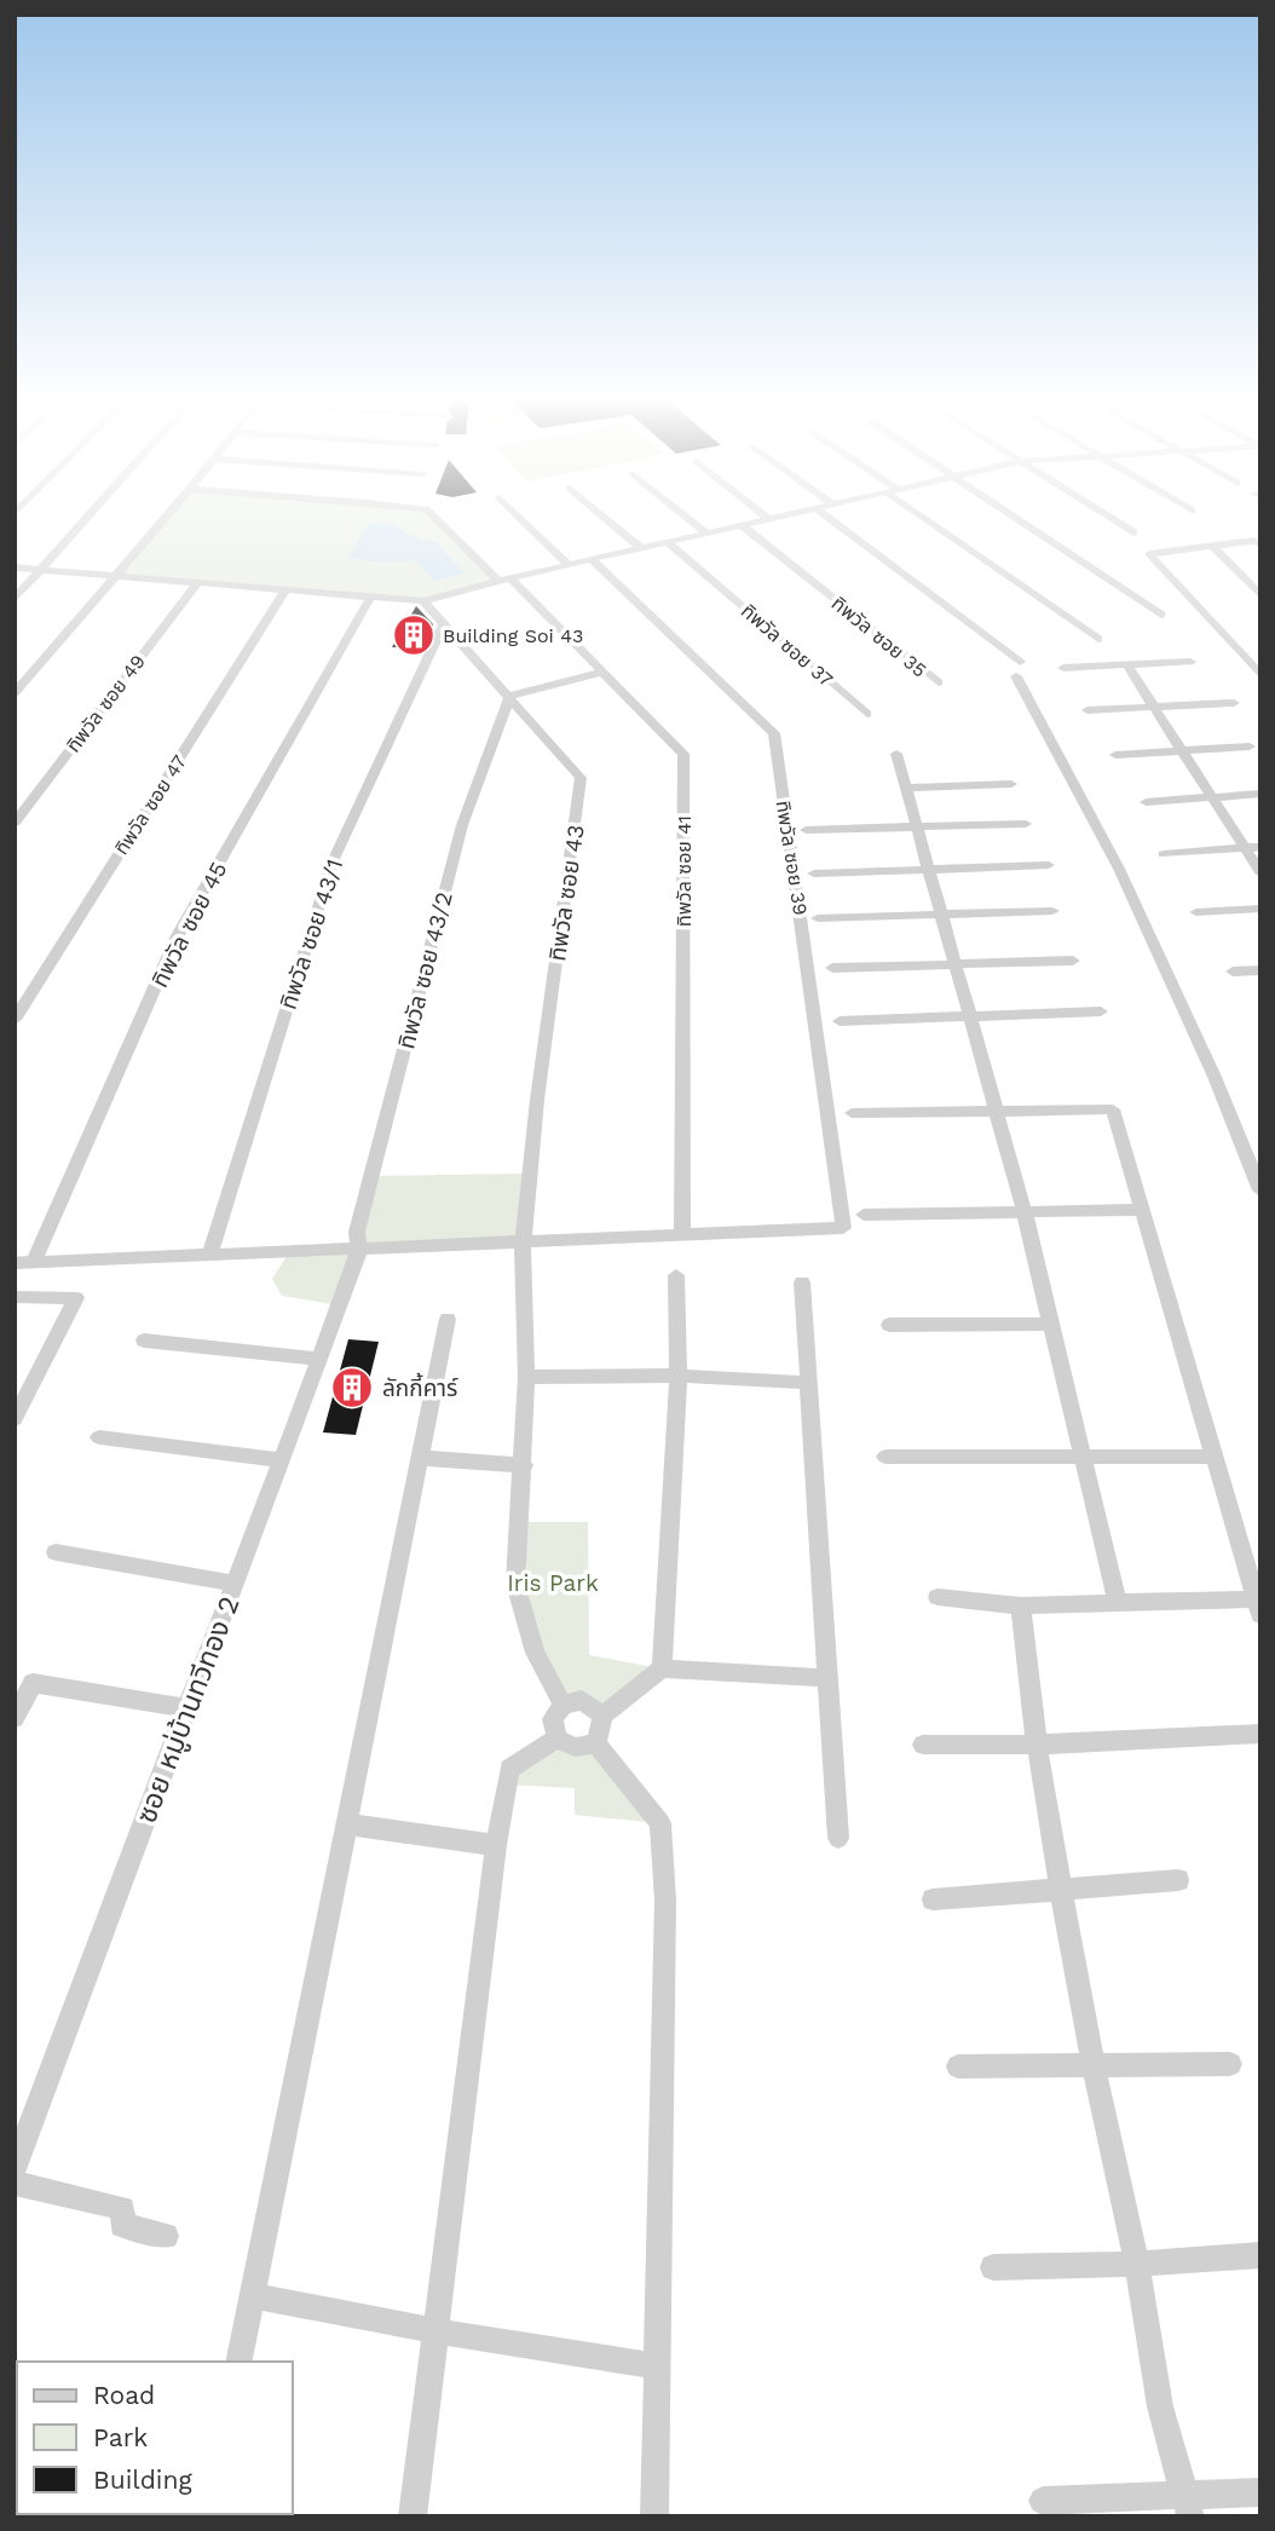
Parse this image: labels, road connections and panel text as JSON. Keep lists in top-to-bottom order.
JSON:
{
  "streets": {
    "street": [
      "ทิพวัล ซอย 35",
      "ทิพวัล ซอย 37",
      "ทิพวัล ซอย 49",
      "ทิพวัล ซอย 47",
      "ทิพวัล ซอย 39",
      "ทิพวัล ซอย 41",
      "ทิพวัล ซอย 43",
      "ทิพวัล ซอย 45",
      "ทิพวัล ซอย 43/1",
      "ทิพวัล ซอย 43/2",
      "ซอย หมู่บ้านทวีทอง 2"
    ]
  },
  "crossings": [
    ["ทิพวัล ซอย 39", "ทิพวัล ซอย 41"],
    ["ทิพวัล ซอย 43", "ทิพวัล ซอย 43/1"],
    ["ทิพวัล ซอย 43", "ทิพวัล ซอย 43/2"],
    ["ทิพวัล ซอย 43/2", "ซอย หมู่บ้านทวีทอง 2"]
  ],
  "parks": ["Iris Park"],
  "places": {
    "building": ["Building Soi 43", "ลักกี้คาร์"]
  },
  "legend": ["Road", "Park", "Building"]
}
